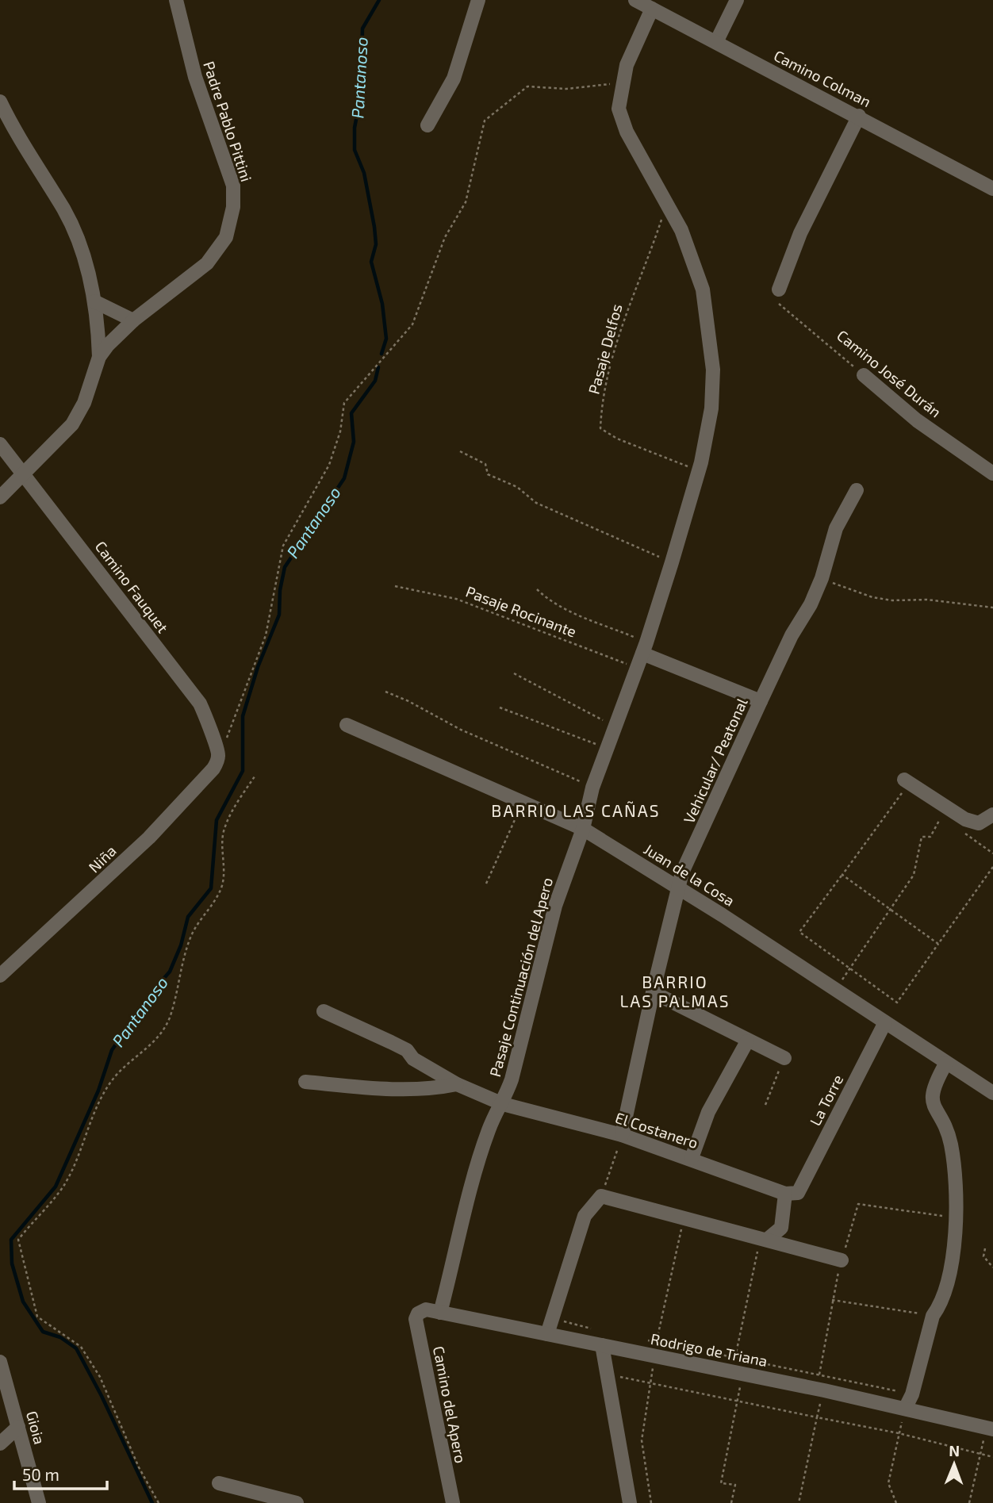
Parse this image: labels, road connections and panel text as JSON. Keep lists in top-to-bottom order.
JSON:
{
  "streets": {
    "street": [
      "Camino Colman",
      "Padre Pablo Pittini",
      "Camino José Durán",
      "Camino Fauquet",
      "Vehicular/ Peatonal",
      "Niña",
      "Juan de la Cosa",
      "Pasaje Continuación del Apero",
      "La Torre",
      "El Costanero",
      "Rodrigo de Triana",
      "Camino del Apero",
      "Gioia"
    ],
    "path": ["Pasaje Delfos", "Pasaje Rocinante"]
  },
  "crossings": [
    ["Padre Pablo Pittini", "Camino Fauquet"],
    ["Pasaje Delfos", "Pasaje Continuación del Apero"],
    ["Camino Fauquet", "Niña"],
    ["Pasaje Rocinante", "Pasaje Continuación del Apero"],
    ["Vehicular/ Peatonal", "Juan de la Cosa"],
    ["Vehicular/ Peatonal", "El Costanero"],
    ["Juan de la Cosa", "Pasaje Continuación del Apero"],
    ["Juan de la Cosa", "La Torre"],
    ["Pasaje Continuación del Apero", "El Costanero"],
    ["Pasaje Continuación del Apero", "Rodrigo de Triana"],
    ["La Torre", "El Costanero"],
    ["Rodrigo de Triana", "Camino del Apero"]
  ],
  "districts": ["BARRIO LAS CAÑAS", "BARRIO LAS PALMAS"],
  "water": ["Pantanoso"],
  "scale_bar": "50 m",
  "north": "top"
}
